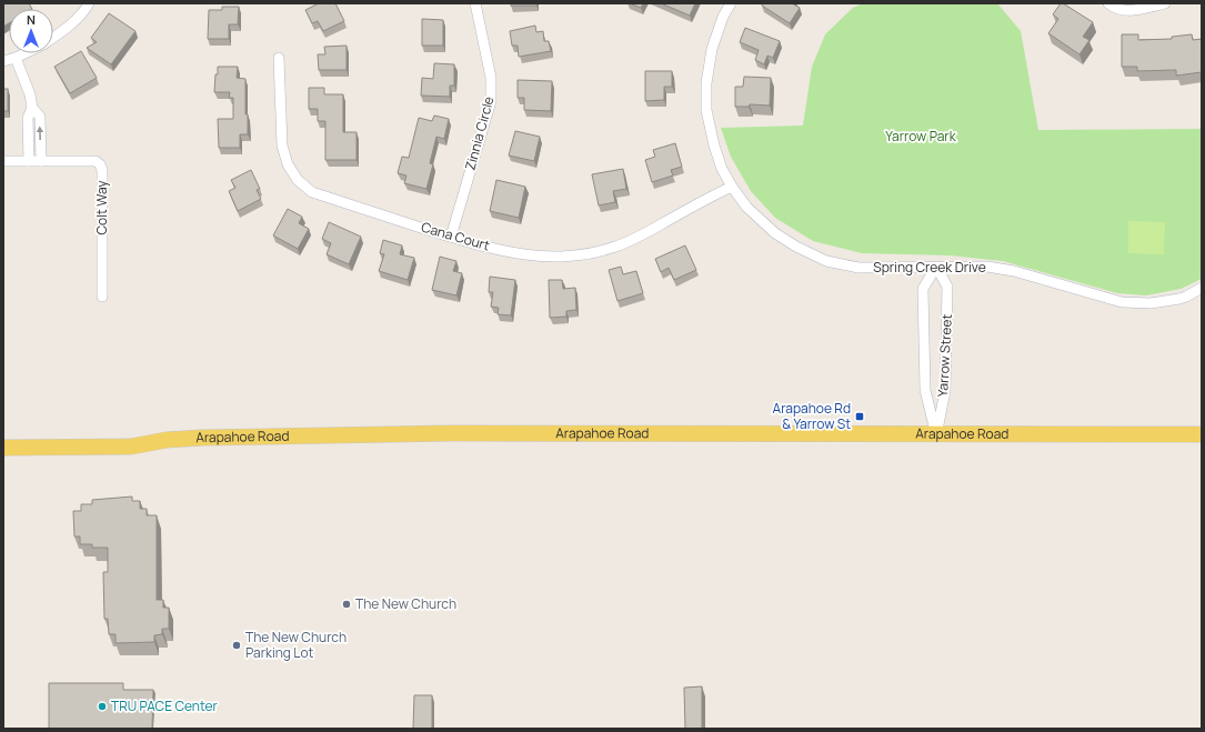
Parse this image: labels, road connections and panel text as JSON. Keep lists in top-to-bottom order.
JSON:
{
  "streets": {
    "main road": ["Arapahoe Road"],
    "street": [
      "Zinnia Circle",
      "Colt Way",
      "Cana Court",
      "Spring Creek Drive",
      "Yarrow Street"
    ]
  },
  "crossings": [
    ["Zinnia Circle", "Cana Court"],
    ["Cana Court", "Spring Creek Drive"],
    ["Spring Creek Drive", "Yarrow Street"],
    ["Yarrow Street", "Arapahoe Road"]
  ],
  "parks": ["Yarrow Park"],
  "places": {
    "transit": ["Arapahoe Rd & Yarrow St"],
    "other": ["The New Church", "The New Church Parking Lot", "TRU PACE Center"]
  },
  "north": "top"
}
